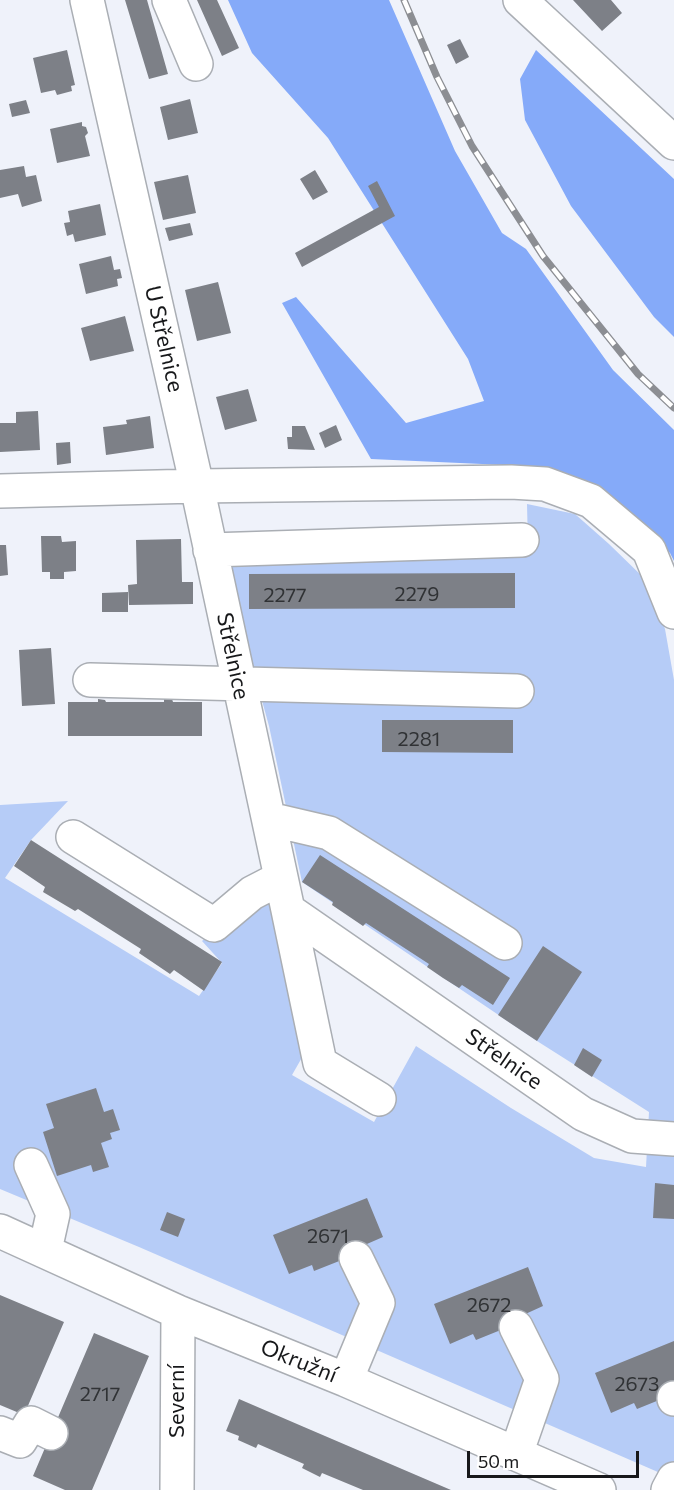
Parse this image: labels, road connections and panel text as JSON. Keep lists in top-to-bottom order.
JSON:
{
  "streets": {
    "street": [
      "U Střelnice",
      "Střelnice",
      "Okružní",
      "Severní"
    ]
  },
  "crossings": [
    ["U Střelnice", "Střelnice"],
    ["Okružní", "Severní"]
  ],
  "house_numbers": [
    "2279",
    "2277",
    "2281",
    "2671",
    "2672",
    "2673",
    "2717"
  ],
  "scale_bar": "50 m"
}
